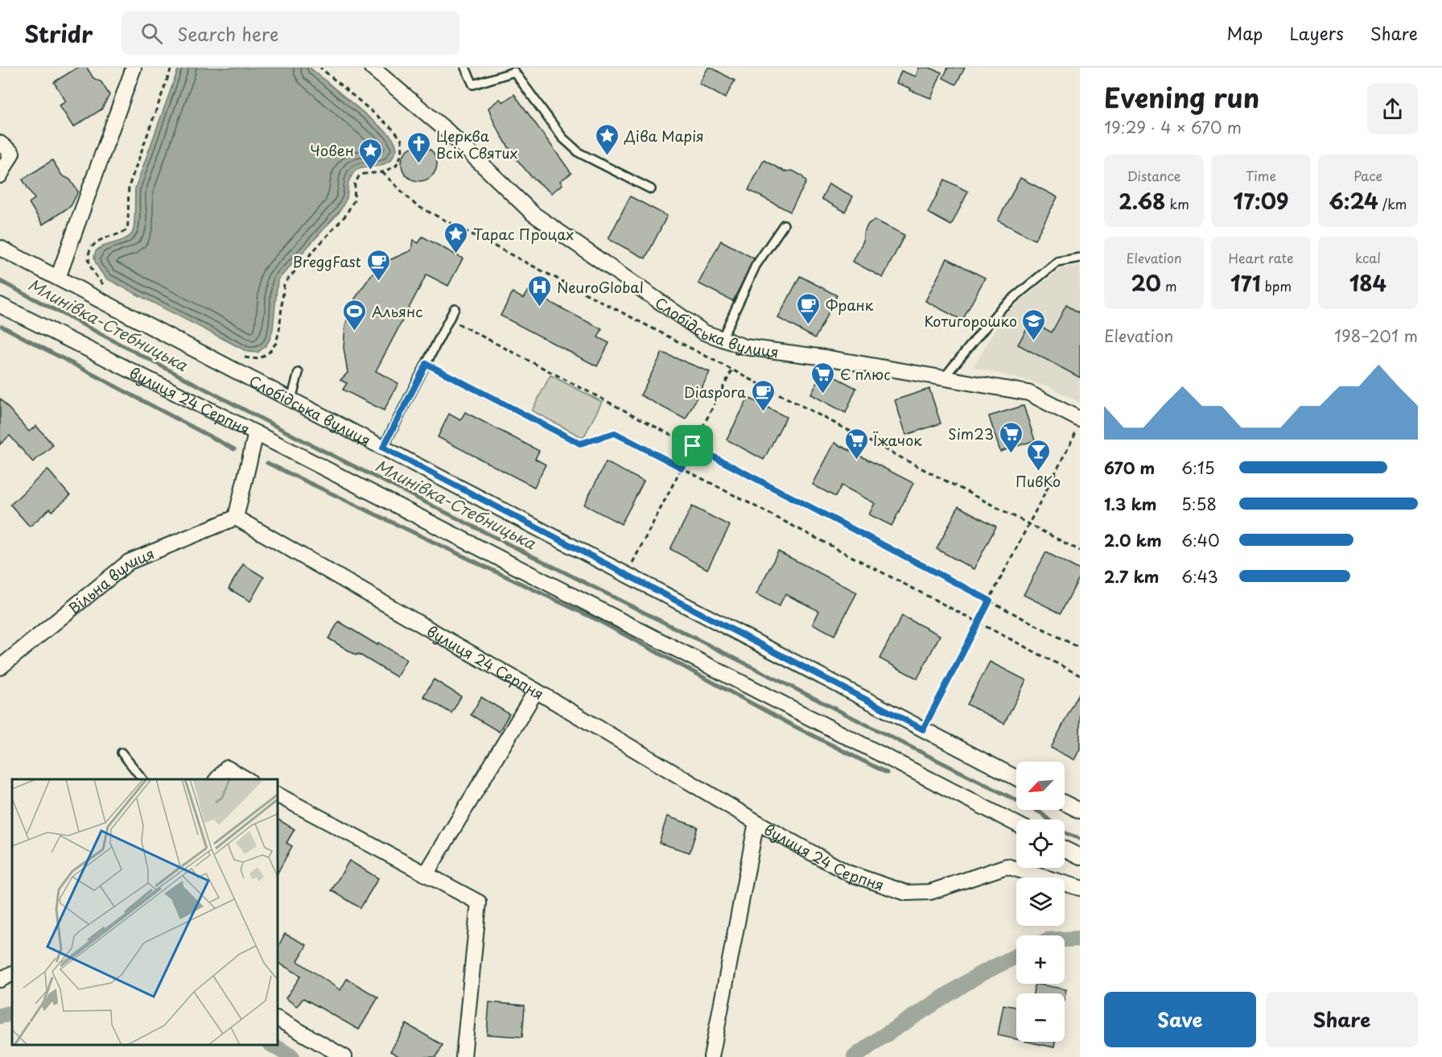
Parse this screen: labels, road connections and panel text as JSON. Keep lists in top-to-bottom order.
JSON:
{
  "streets": {
    "street": ["Слобідська вулиця", "вулиця 24 Серпня", "Вільна вулиця"]
  },
  "crossings": [
    ["вулиця 24 Серпня", "Вільна вулиця"]
  ],
  "water": ["Млинівка-Стебницька"],
  "places": {
    "place": ["Діва Марія", "Човен", "Тарас Процах"],
    "church": ["Церква Всіх Святих"],
    "cafe": ["BreggFast", "Франк", "Diaspora"],
    "hospital": ["NeuroGlobal"],
    "sports": ["Альянс"],
    "school or university": ["Котигорошко"],
    "supermarket": ["Є плюс", "Sim23", "Їжачок"],
    "bar": ["ПивКо"]
  },
  "north": "bottom left",
  "page": {
    "header": "Stridr",
    "search": "Search here",
    "nav": ["Map", "Layers", "Share"],
    "heading": ["Evening run", "19:29 · 4 × 670 m"],
    "stats": [
      ["Distance", "2.68 km"],
      ["Time", "17:09"],
      ["Pace", "6:24 /km"],
      ["Elevation", "20 m"],
      ["Heart rate", "171 bpm"],
      ["kcal", "184"]
    ],
    "chart": ["Elevation", "198–201 m"],
    "list": [
      {
        "name": "670 m",
        "note": "6:15"
      },
      {
        "name": "1.3 km",
        "note": "5:58"
      },
      {
        "name": "2.0 km",
        "note": "6:40"
      },
      {
        "name": "2.7 km",
        "note": "6:43"
      }
    ],
    "map_buttons": ["+", "−"],
    "buttons": ["Save", "Share"]
  }
}
